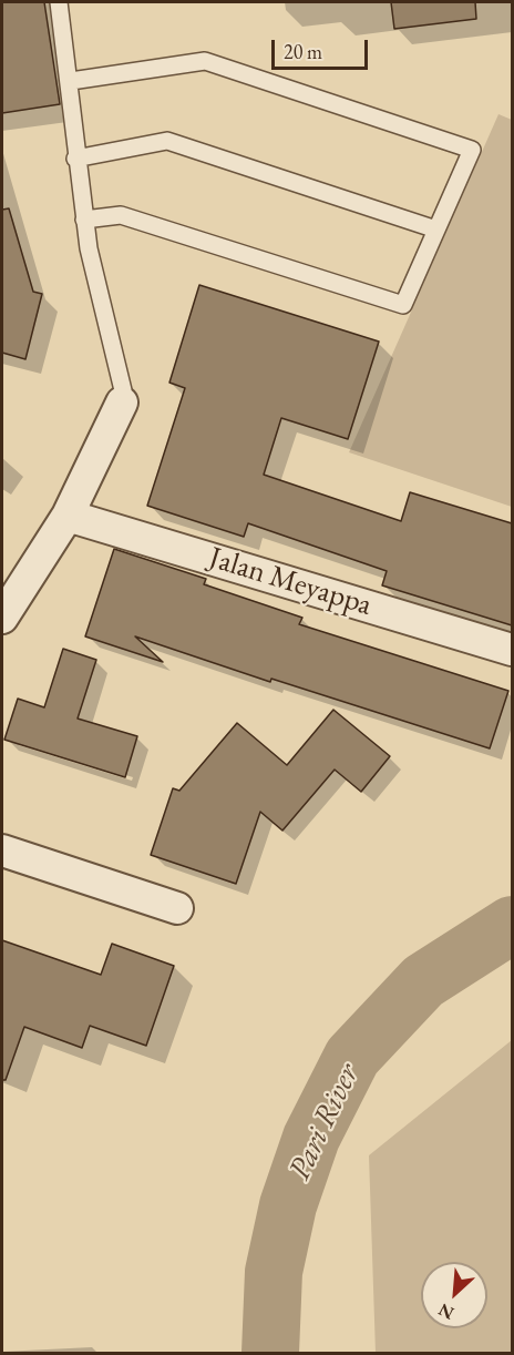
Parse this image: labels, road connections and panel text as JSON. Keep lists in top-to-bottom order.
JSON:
{
  "streets": {
    "street": ["Jalan Meyappa"]
  },
  "water": ["Pari River"],
  "scale_bar": "20 m",
  "north": "bottom left"
}
